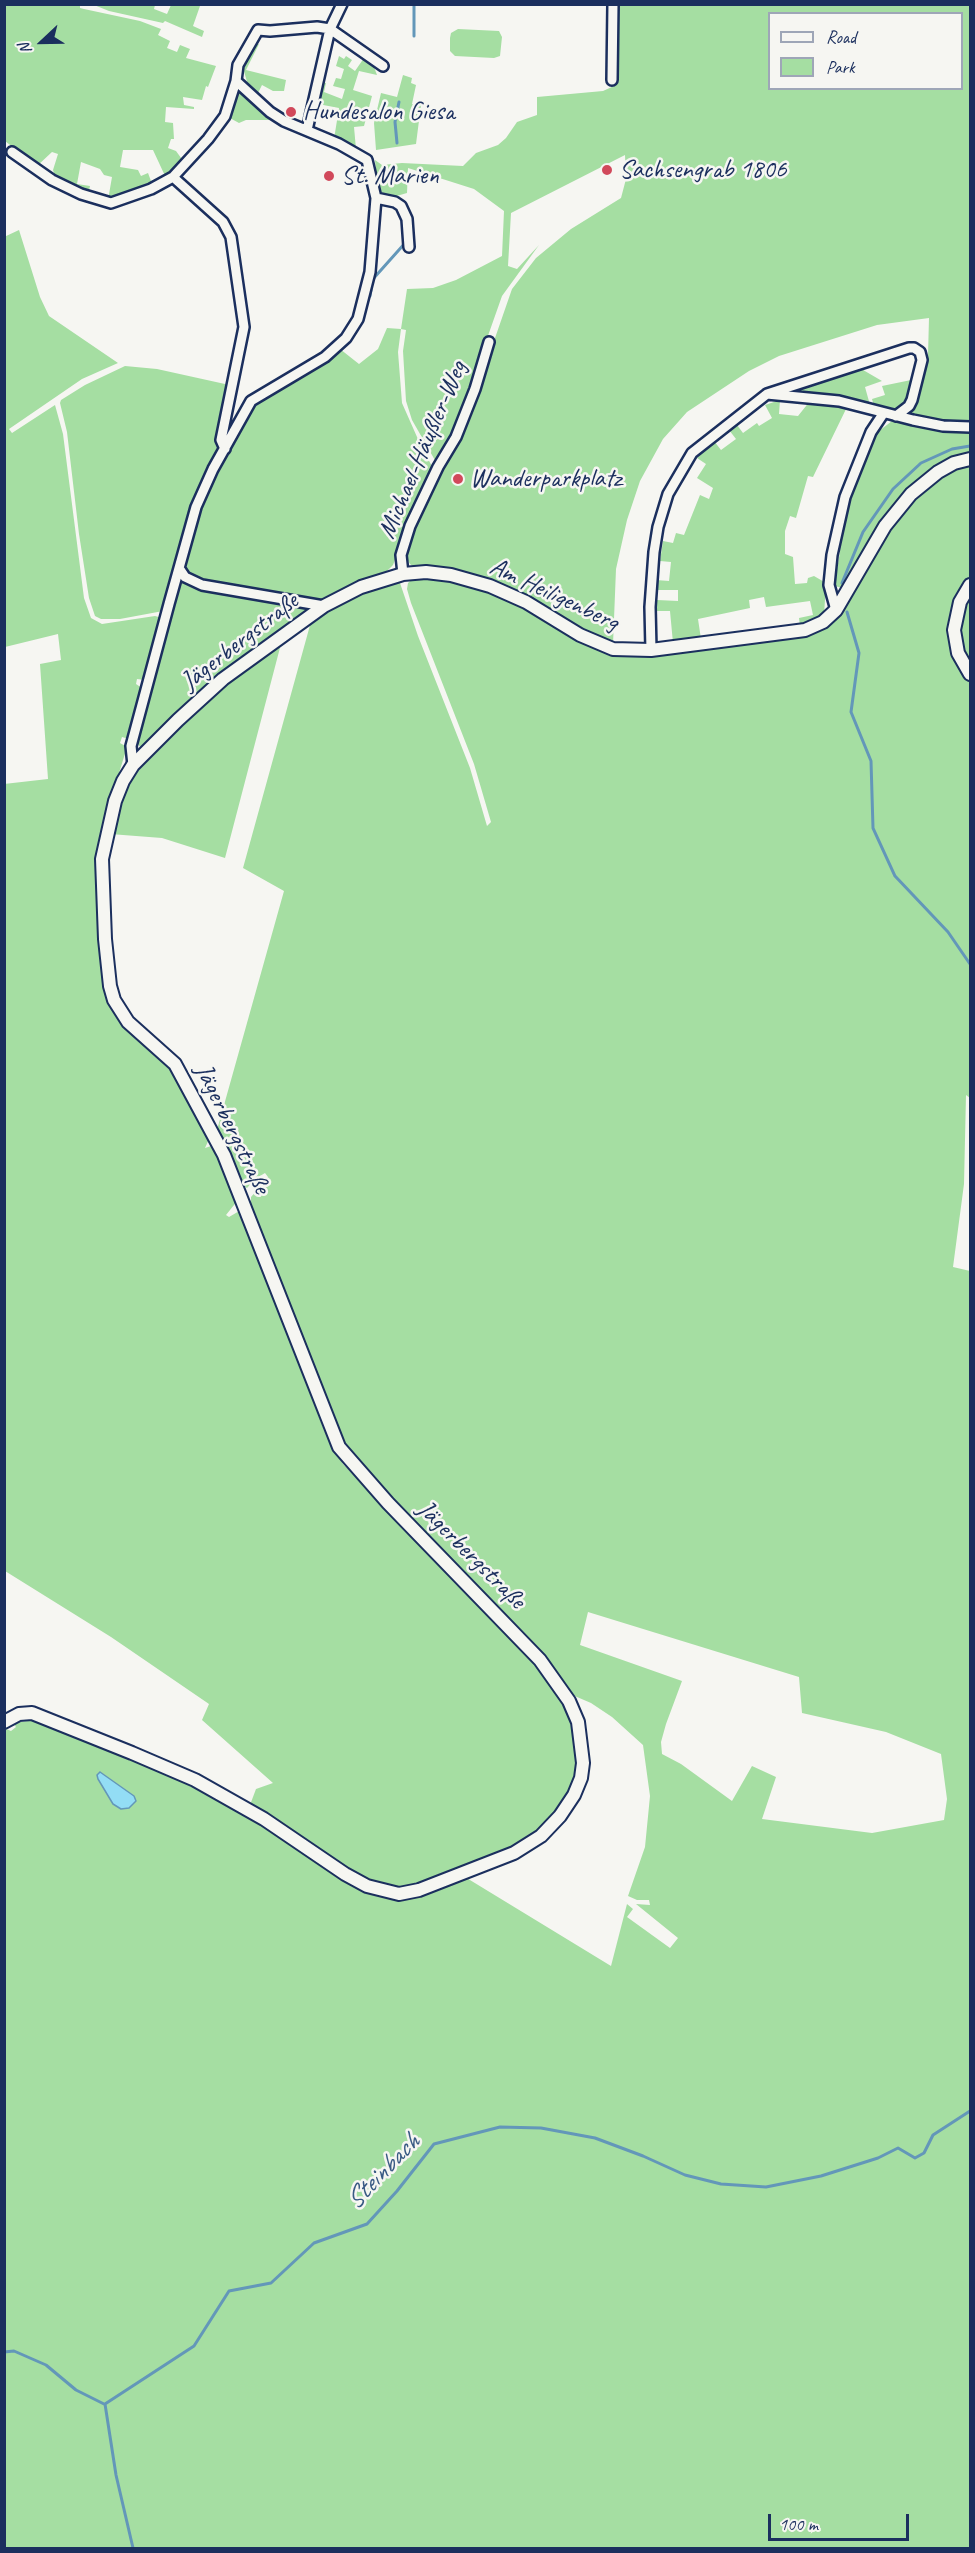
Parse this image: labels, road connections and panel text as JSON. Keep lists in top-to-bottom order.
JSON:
{
  "streets": {
    "street": ["Michael-Häußler-Weg", "Am Heiligenberg", "Jägerbergstraße"]
  },
  "crossings": [
    ["Michael-Häußler-Weg", "Am Heiligenberg"],
    ["Michael-Häußler-Weg", "Jägerbergstraße"],
    ["Am Heiligenberg", "Jägerbergstraße"]
  ],
  "water": ["Steinbach"],
  "places": [
    "Hundesalon Giesa",
    "Sachsengrab 1806",
    "St. Marien",
    "Wanderparkplatz"
  ],
  "legend": ["Road", "Park"],
  "scale_bar": "100 m",
  "north": "left"
}
